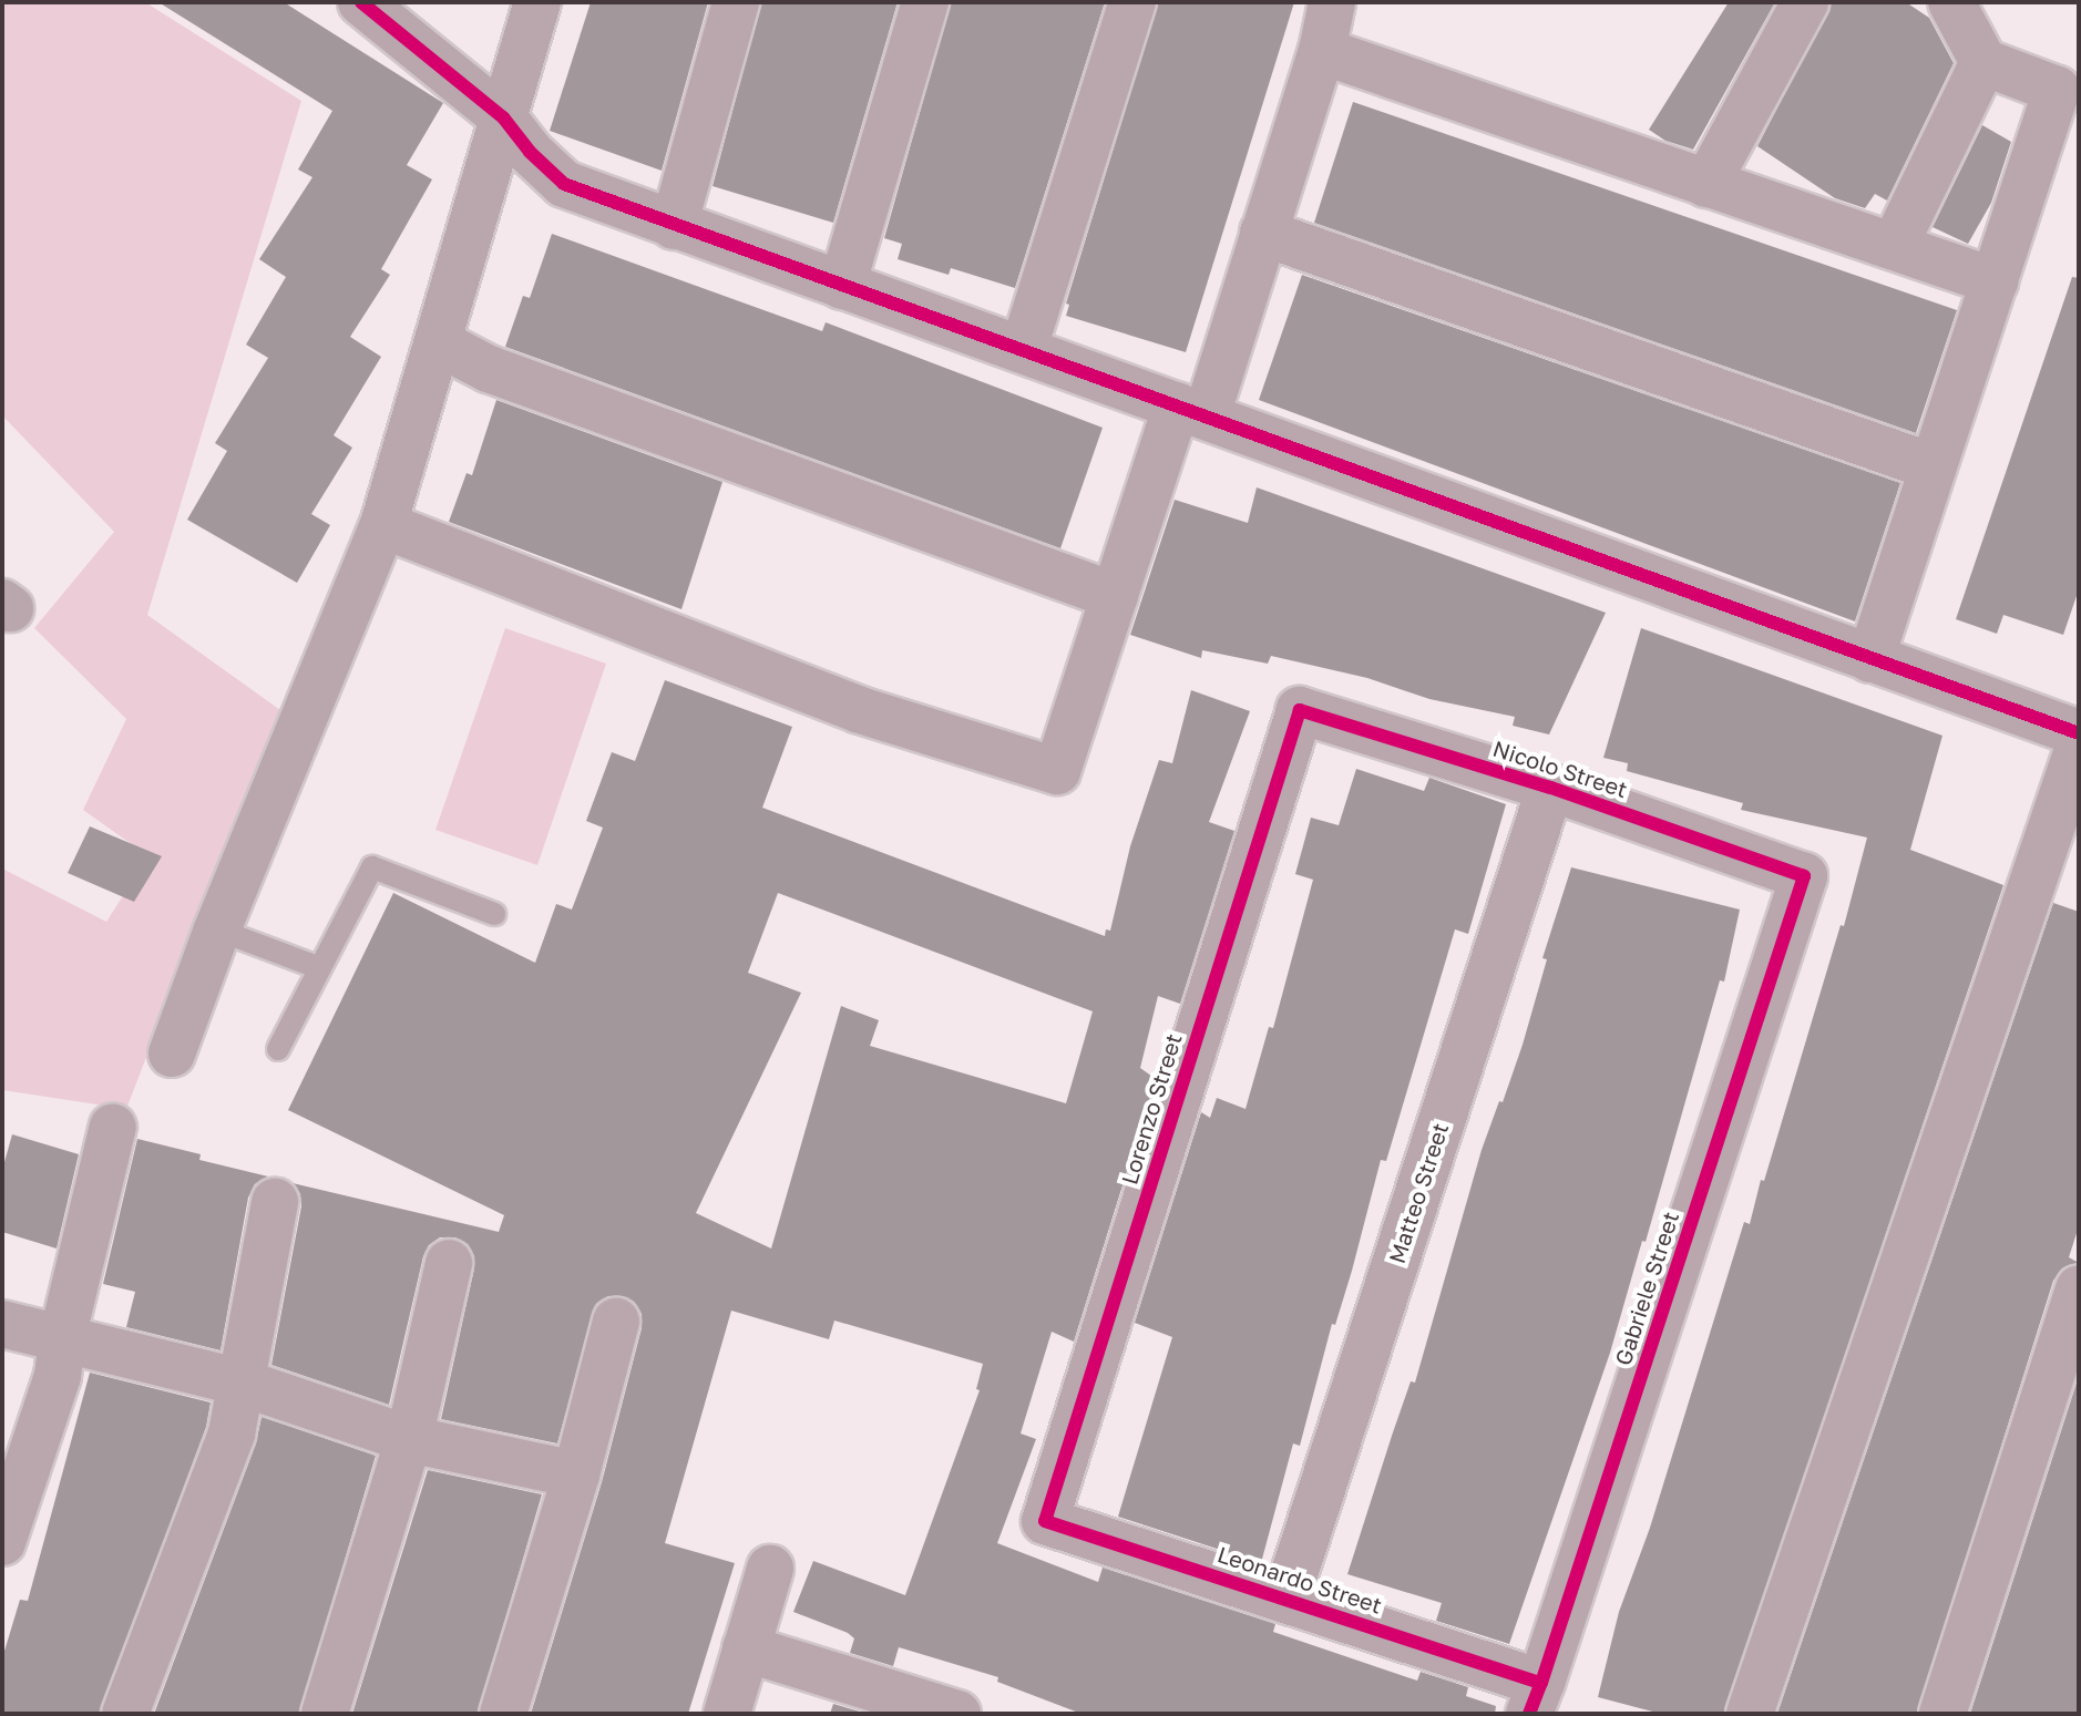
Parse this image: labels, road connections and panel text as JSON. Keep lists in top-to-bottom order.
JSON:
{
  "streets": {
    "street": [
      "Nicolo Street",
      "Lorenzo Street",
      "Matteo Street",
      "Gabriele Street",
      "Leonardo Street"
    ]
  },
  "crossings": [
    ["Nicolo Street", "Lorenzo Street"],
    ["Nicolo Street", "Matteo Street"],
    ["Nicolo Street", "Gabriele Street"],
    ["Lorenzo Street", "Leonardo Street"],
    ["Matteo Street", "Leonardo Street"],
    ["Gabriele Street", "Leonardo Street"]
  ]
}
